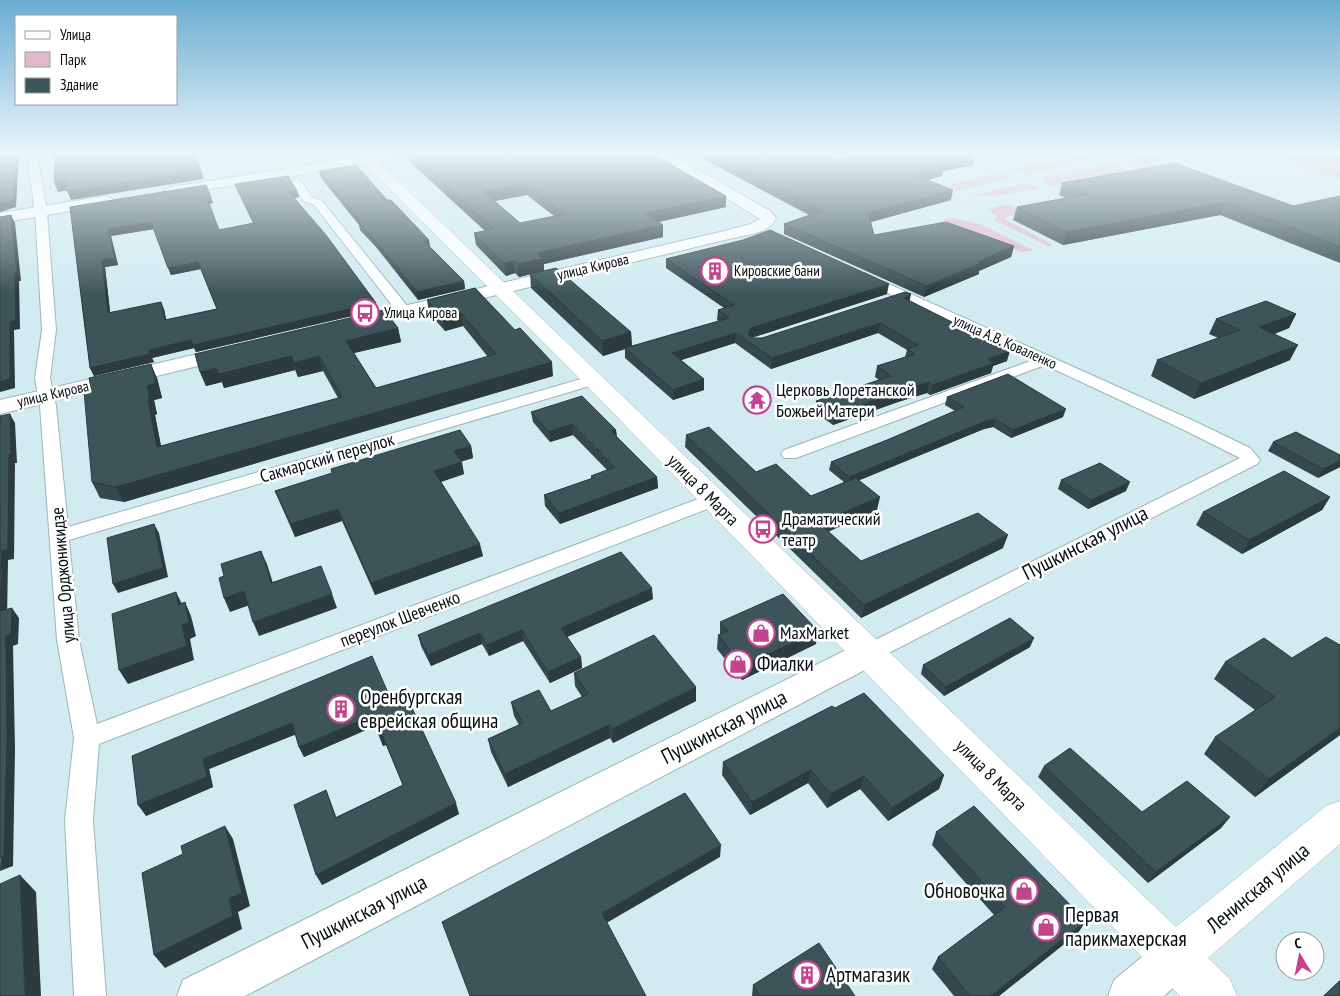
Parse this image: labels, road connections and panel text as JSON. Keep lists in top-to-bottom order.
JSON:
{
  "streets": {
    "main road": [
      "улица Кирова",
      "улица 8 Марта",
      "Пушкинская улица",
      "Ленинская улица"
    ],
    "street": [
      "улица А.В. Коваленко",
      "Сакмарский переулок",
      "улица Орджоникидзе",
      "переулок Шевченко"
    ]
  },
  "crossings": [
    ["улица Кирова", "улица 8 Марта"],
    ["улица Кирова", "улица Орджоникидзе"],
    ["улица А.В. Коваленко", "Пушкинская улица"],
    ["Сакмарский переулок", "улица 8 Марта"],
    ["Сакмарский переулок", "улица Орджоникидзе"],
    ["улица 8 Марта", "Пушкинская улица"],
    ["улица 8 Марта", "переулок Шевченко"],
    ["улица 8 Марта", "Ленинская улица"],
    ["улица Орджоникидзе", "переулок Шевченко"]
  ],
  "places": {
    "building": ["Кировские бани", "Оренбургская еврейская община", "Артмагазик"],
    "bus stop": ["Улица Кирова", "Драматический театр"],
    "temple": ["Церковь Лоретанской Божьей Матери"],
    "shop": [
      "MaxMarket",
      "Фиалки",
      "Обновочка",
      "Первая парикмахерская"
    ]
  },
  "legend": ["Улица", "Парк", "Здание"],
  "north": "top"
}
